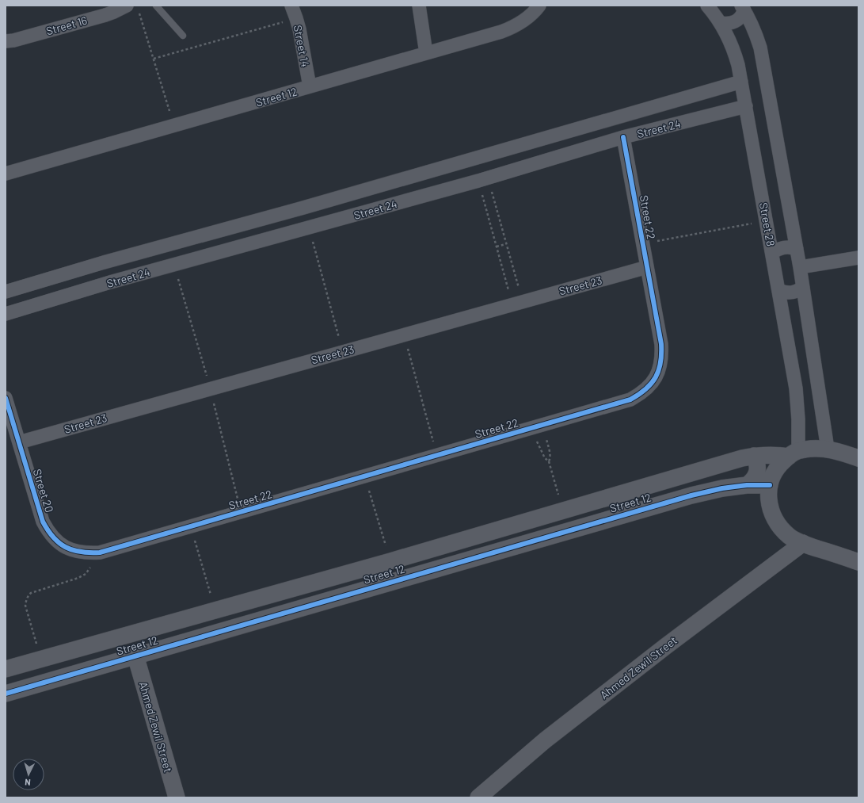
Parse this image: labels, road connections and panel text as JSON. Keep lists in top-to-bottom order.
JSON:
{
  "streets": {
    "street": [
      "Street 16",
      "Street 14",
      "Street 12",
      "Street 24",
      "Street 22",
      "Street 28",
      "Street 23",
      "Street 20",
      "Ahmed Zewil Street"
    ]
  },
  "crossings": [
    ["Street 14", "Street 12"],
    ["Street 12", "Street 28"],
    ["Street 12", "Ahmed Zewil Street"],
    ["Street 24", "Street 22"],
    ["Street 24", "Street 28"],
    ["Street 22", "Street 23"],
    ["Street 22", "Street 20"],
    ["Street 23", "Street 20"]
  ],
  "north": "bottom"
}
